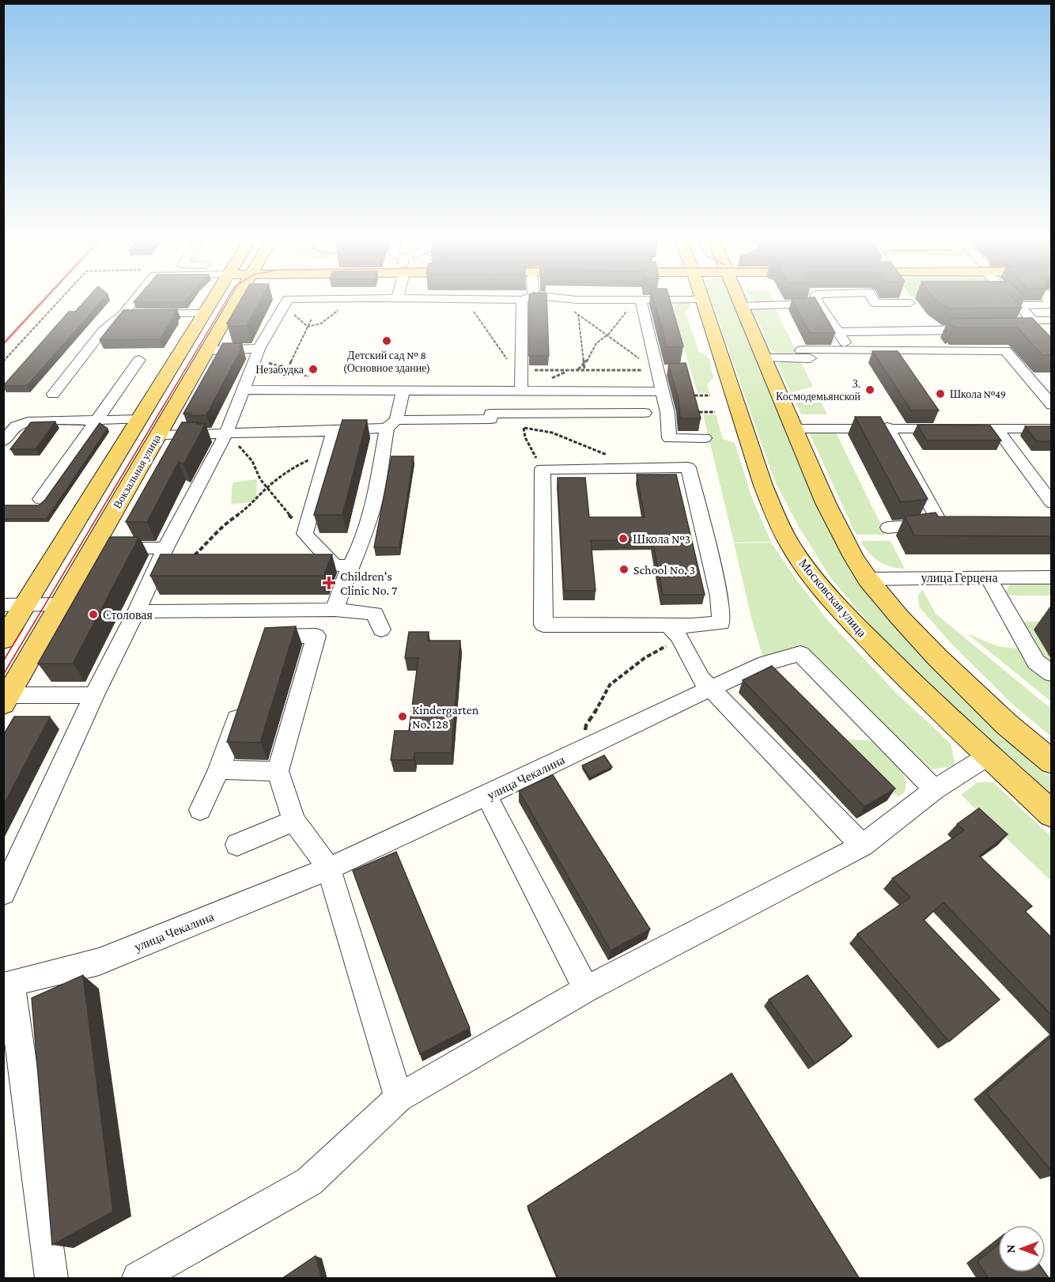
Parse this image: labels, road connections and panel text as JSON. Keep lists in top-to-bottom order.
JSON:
{
  "streets": {
    "main road": ["Вокзальная улица", "Московская улица"],
    "street": ["улица Герцена", "улица Чекалина"]
  },
  "places": {
    "other": [
      "Детский сад № 8 (Основное здание)",
      "Незабудка",
      "З. Космодемьянской",
      "Школа №49",
      "Школа №3",
      "School No. 3",
      "Столовая",
      "Kindergarten No. 128"
    ],
    "health": ["Children's Clinic No. 7"]
  },
  "north": "left"
}
